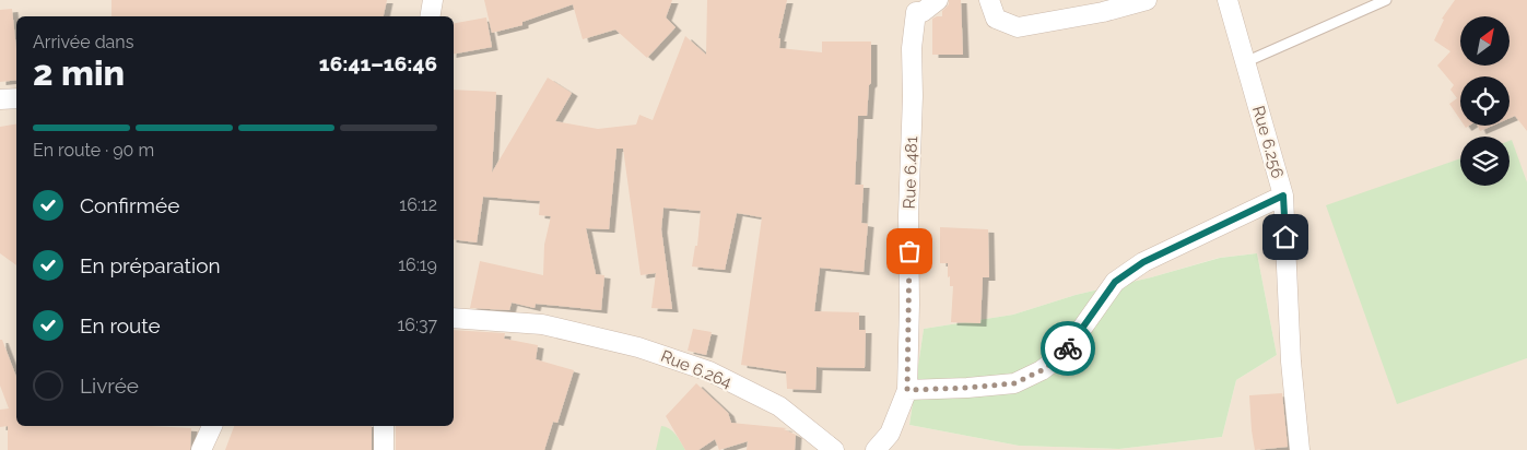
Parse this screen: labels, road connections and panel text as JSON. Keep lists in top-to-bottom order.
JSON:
{
  "streets": {
    "street": ["Rue 6.256", "Rue 6.481", "Rue 6.264"]
  },
  "north": "top right",
  "page": {
    "heading": ["2 min", "Arrivée dans", "16:41–16:46"],
    "bar": "En route · 90 m",
    "list": [
      ["Confirmée", "16:12"],
      ["En préparation", "16:19"],
      ["En route", "16:37"],
      "Livrée"
    ]
  }
}
